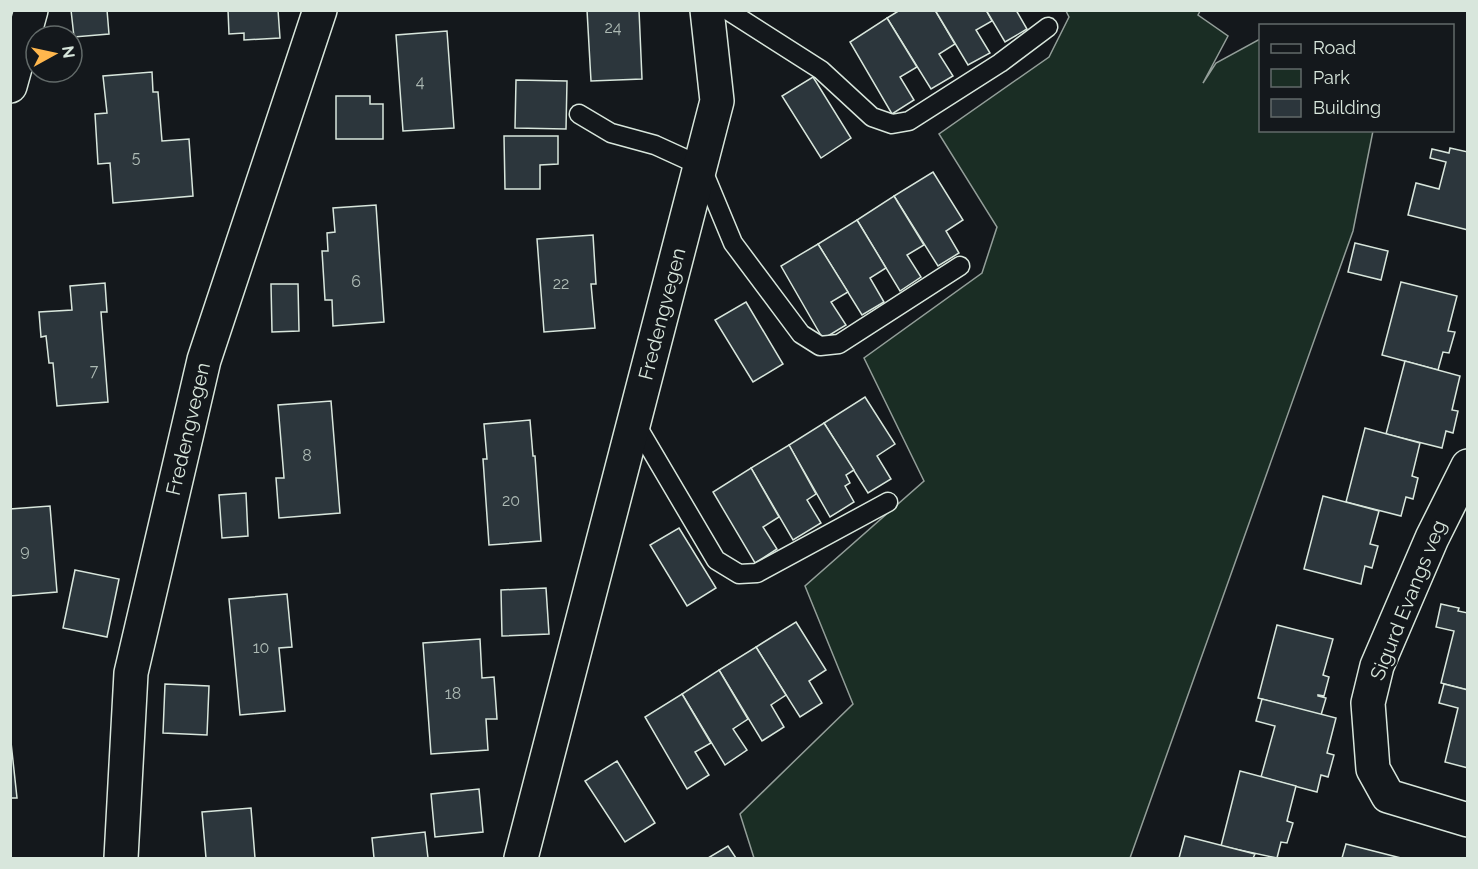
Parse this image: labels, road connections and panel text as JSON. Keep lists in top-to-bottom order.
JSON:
{
  "streets": {
    "street": ["Fredengvegen", "Sigurd Evangs veg"]
  },
  "house_numbers": [
    "24",
    "4",
    "5",
    "6",
    "22",
    "7",
    "8",
    "20",
    "9",
    "10",
    "18"
  ],
  "legend": ["Road", "Park", "Building"],
  "north": "right"
}
